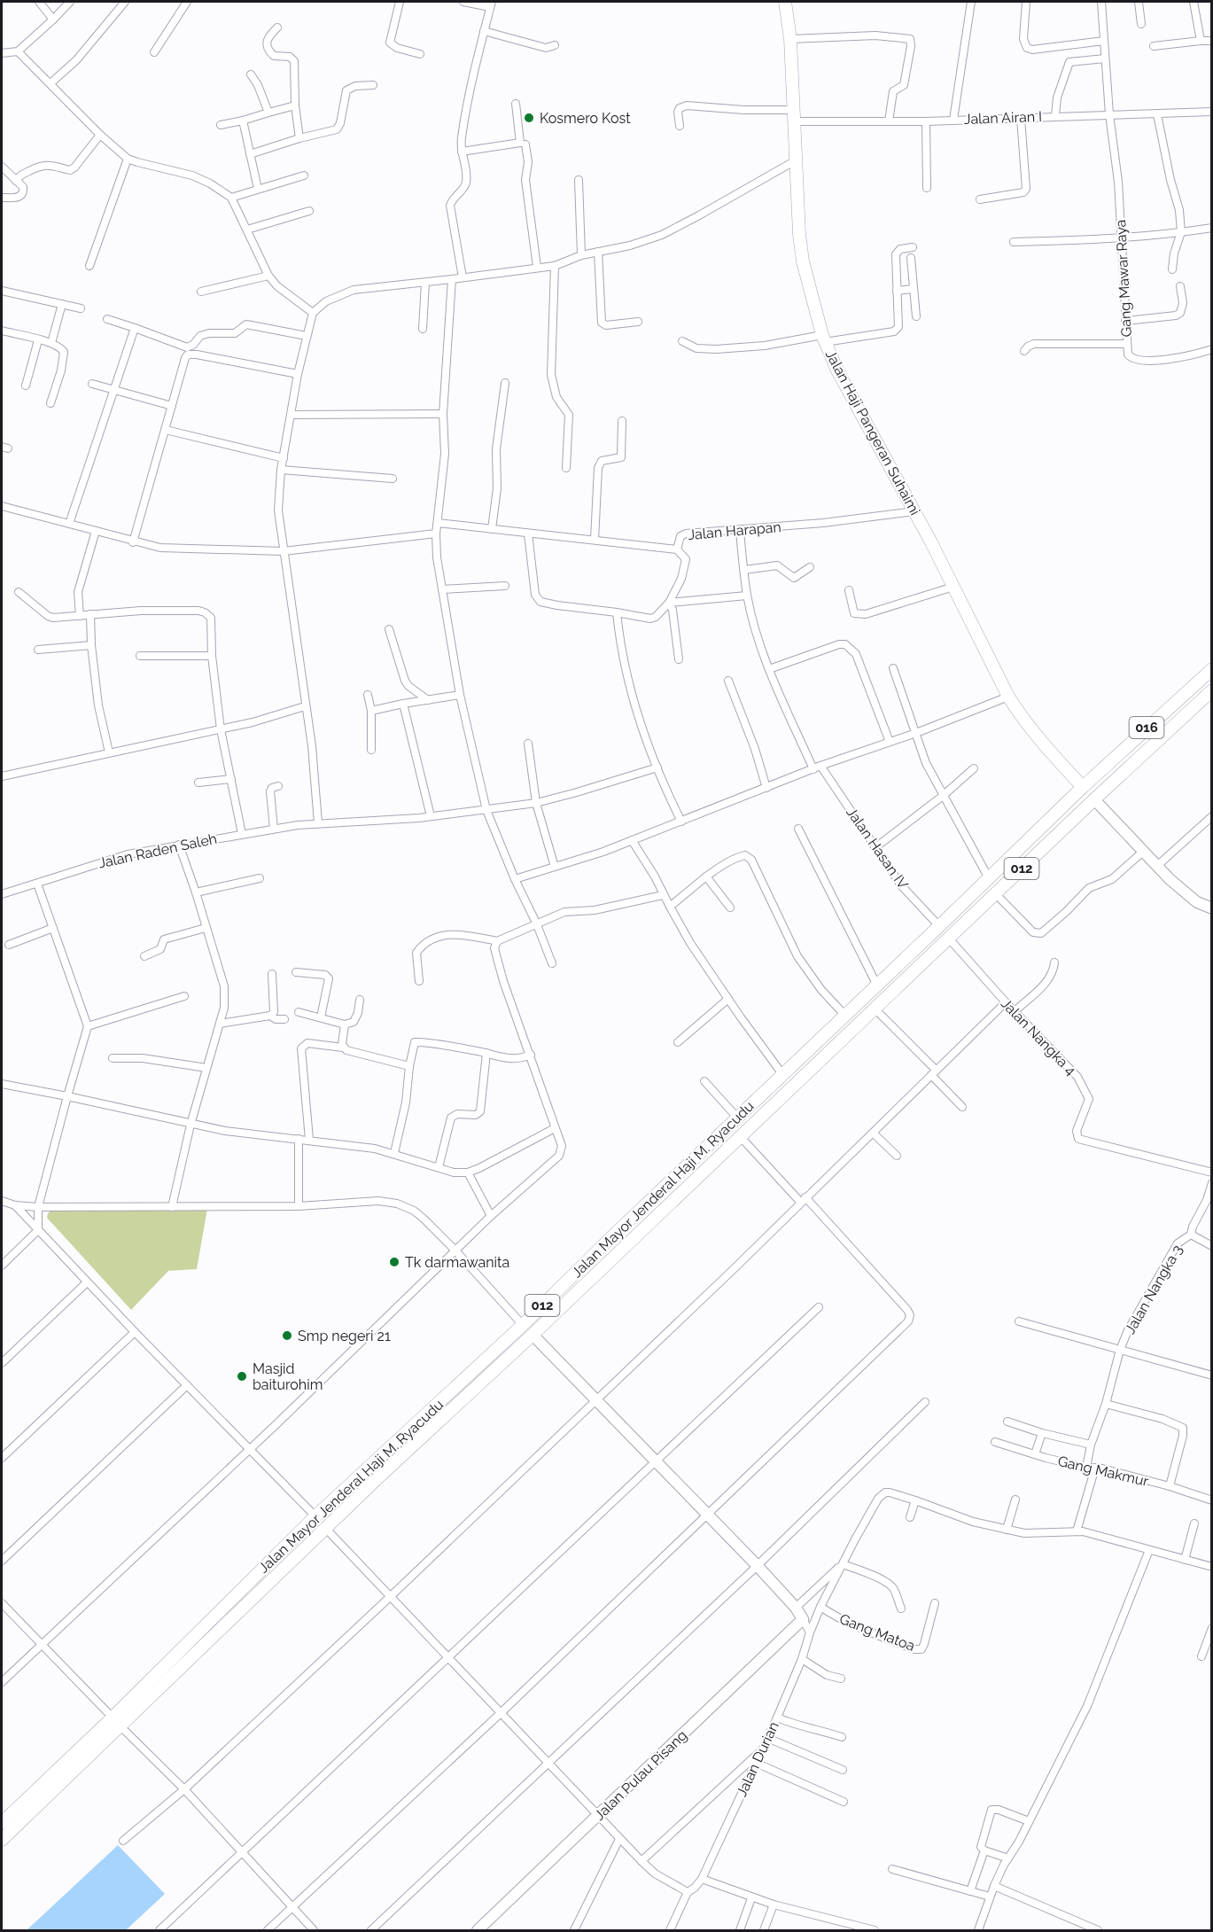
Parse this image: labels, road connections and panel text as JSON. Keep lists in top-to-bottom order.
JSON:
{
  "streets": {
    "main road": [
      "Jalan Haji Pangeran Suhaimi",
      "016",
      "012",
      "Jalan Mayor Jenderal Haji M. Ryacudu"
    ],
    "street": [
      "Jalan Airan I",
      "Gang Mawar Raya",
      "Jalan Harapan",
      "Jalan Hasan IV",
      "Jalan Raden Saleh",
      "Jalan Nangka 4",
      "Jalan Nangka 3",
      "Gang Makmur",
      "Gang Matoa",
      "Jalan Durian",
      "Jalan Pulau Pisang"
    ]
  },
  "crossings": [
    ["Jalan Airan I", "Gang Mawar Raya"],
    ["Jalan Airan I", "Jalan Haji Pangeran Suhaimi"],
    ["Jalan Haji Pangeran Suhaimi", "Jalan Harapan"],
    ["Jalan Haji Pangeran Suhaimi", "Jalan Mayor Jenderal Haji M. Ryacudu"],
    ["Jalan Harapan", "Jalan Hasan IV"],
    ["Jalan Hasan IV", "Jalan Mayor Jenderal Haji M. Ryacudu"],
    ["Jalan Nangka 4", "Jalan Mayor Jenderal Haji M. Ryacudu"],
    ["Gang Matoa", "Jalan Durian"]
  ],
  "places": [
    "Kosmero Kost",
    "Tk darmawanita",
    "Smp negeri 21",
    "Masjid baiturohim"
  ]
}
